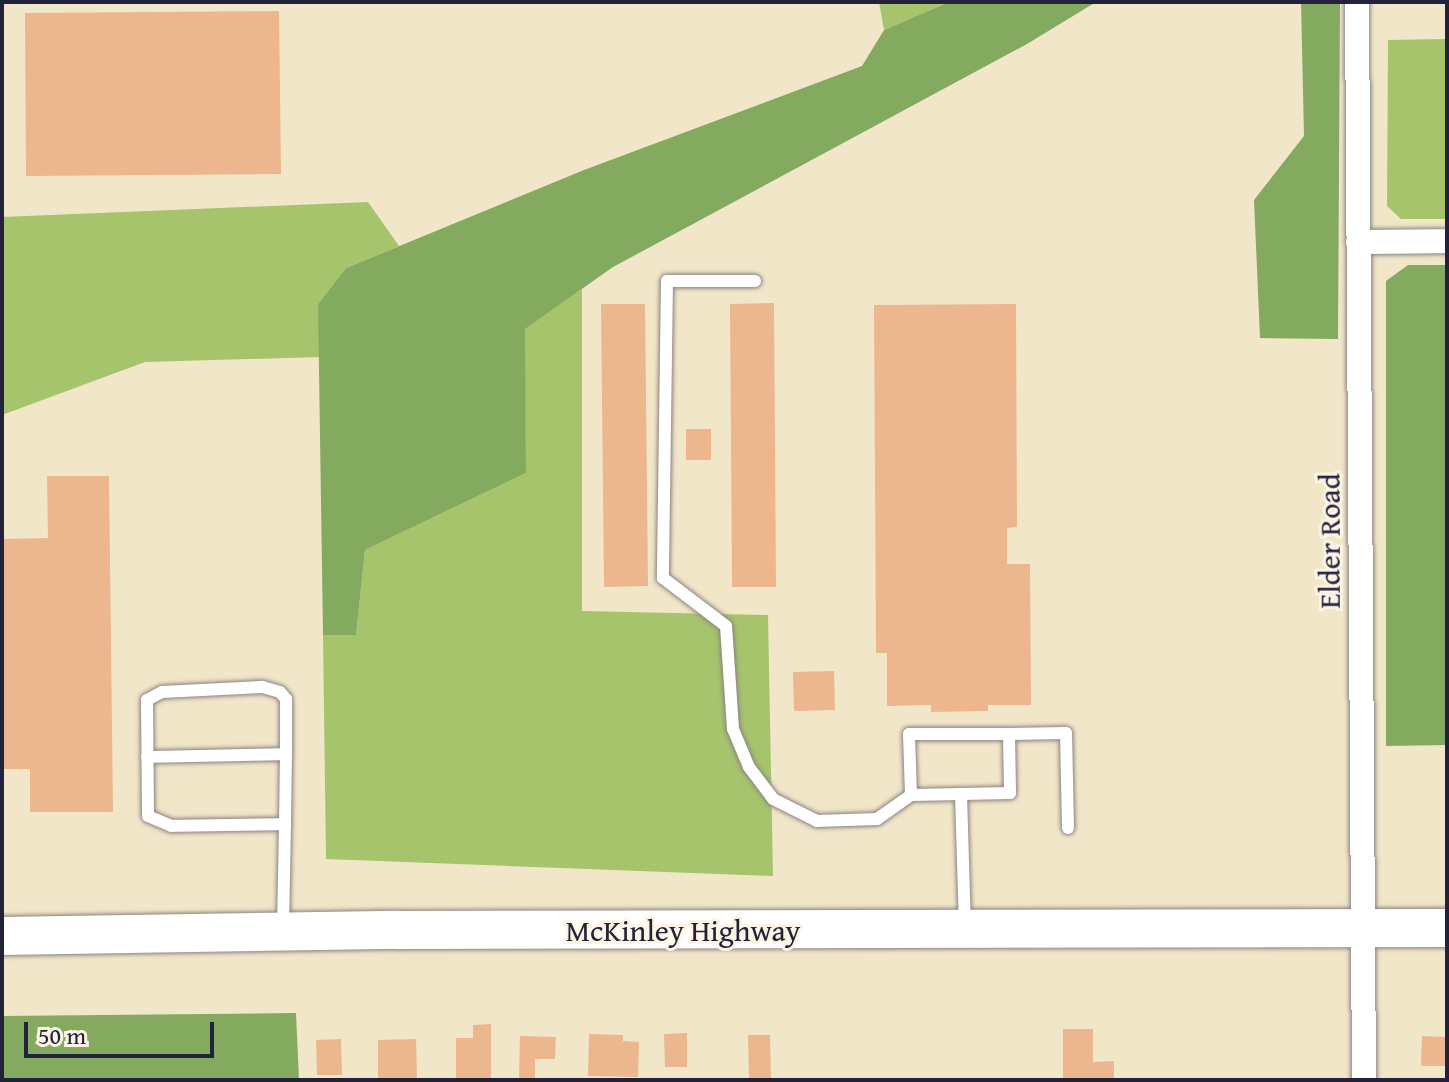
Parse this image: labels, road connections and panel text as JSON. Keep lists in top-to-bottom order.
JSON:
{
  "streets": {
    "main road": ["McKinley Highway"],
    "street": ["Elder Road"]
  },
  "crossings": [
    ["Elder Road", "McKinley Highway"]
  ],
  "scale_bar": "50 m"
}
